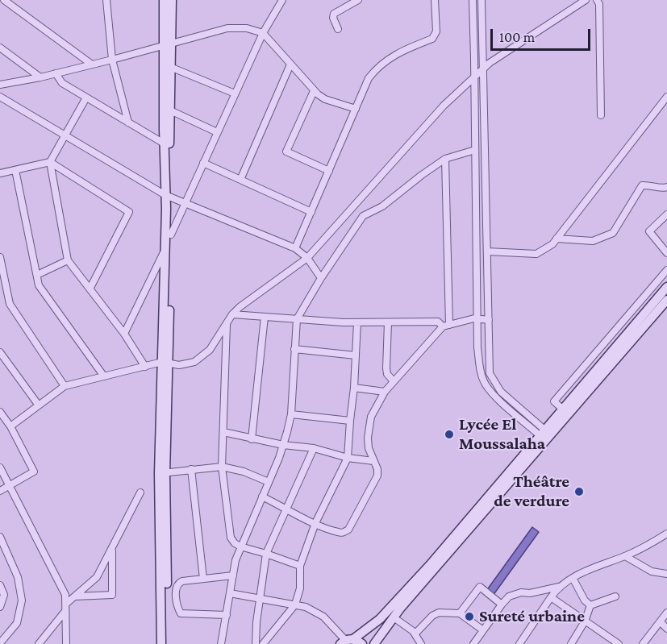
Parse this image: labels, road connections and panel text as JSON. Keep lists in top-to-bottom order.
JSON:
{
  "places": ["Lycée El Moussalaha", "Théâtre de verdure", "Sureté urbaine"],
  "scale_bar": "100 m"
}
